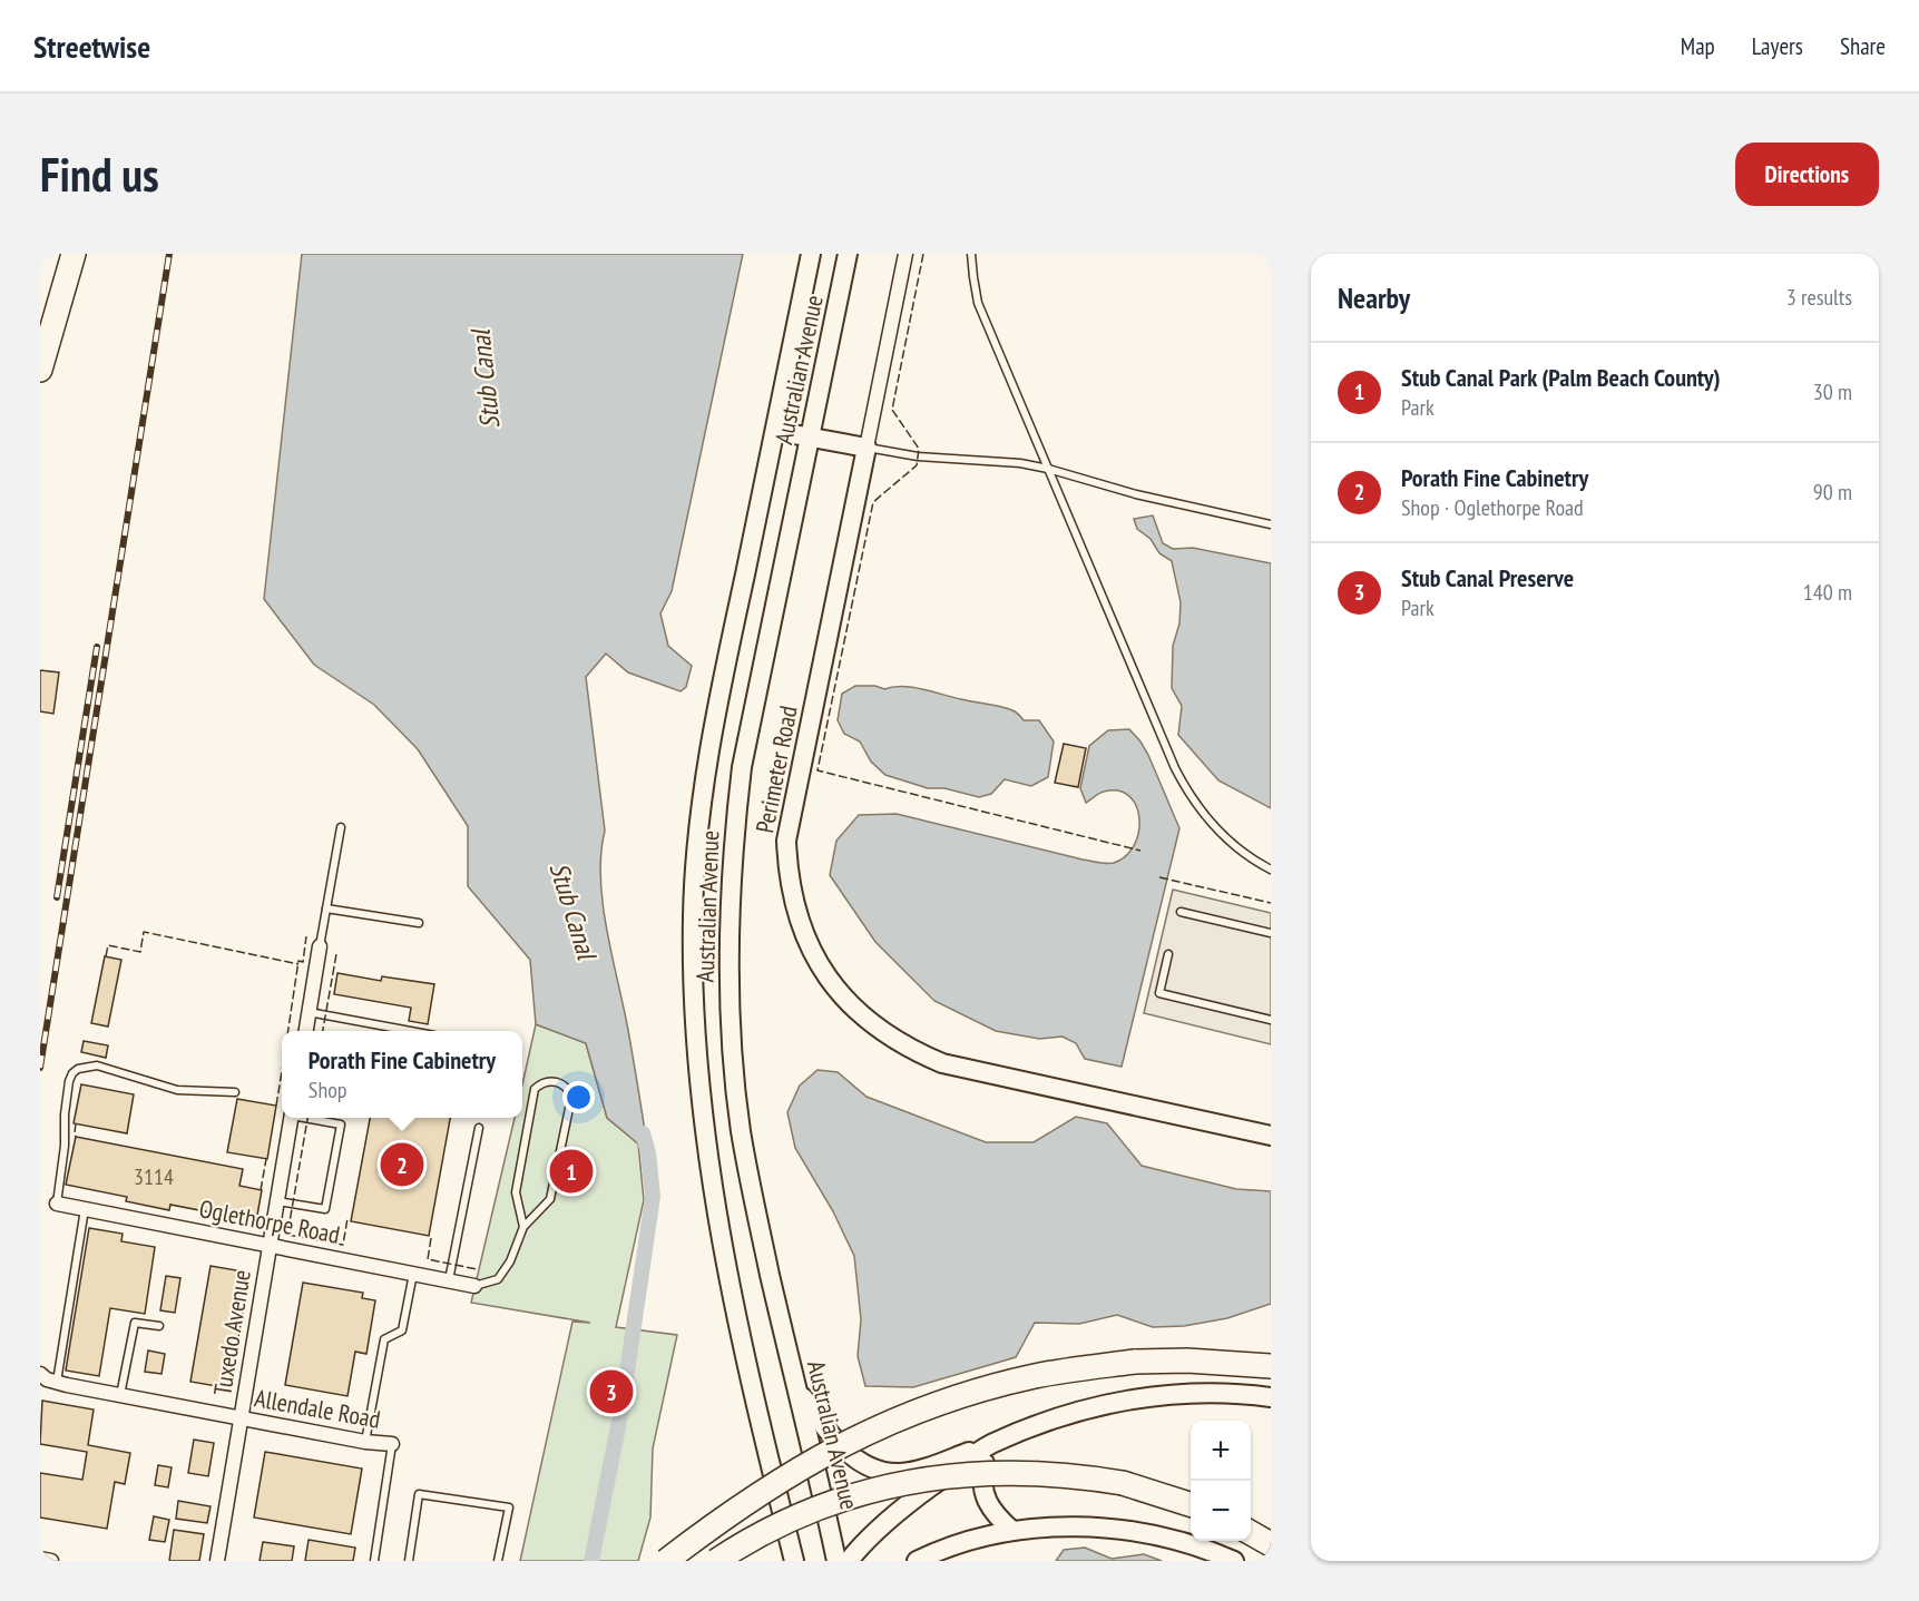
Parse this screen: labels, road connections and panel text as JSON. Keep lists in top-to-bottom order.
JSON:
{
  "streets": {
    "main road": ["Australian Avenue", "Perimeter Road"],
    "street": ["Oglethorpe Road", "Tuxedo Avenue", "Allendale Road"]
  },
  "crossings": [
    ["Oglethorpe Road", "Tuxedo Avenue"],
    ["Tuxedo Avenue", "Allendale Road"]
  ],
  "water": ["Stub Canal"],
  "house_numbers": ["3114"],
  "page": {
    "header": "Streetwise",
    "nav": ["Map", "Layers", "Share"],
    "buttons": "Directions",
    "title": "Find us",
    "heading": ["Nearby", "3 results"],
    "list": [
      {
        "mark": "1",
        "name": "Stub Canal Park (Palm Beach County)",
        "note": "Park",
        "value": "30 m"
      },
      {
        "mark": "2",
        "name": "Porath Fine Cabinetry",
        "note": "Shop · Oglethorpe Road",
        "value": "90 m"
      },
      {
        "mark": "3",
        "name": "Stub Canal Preserve",
        "note": "Park",
        "value": "140 m"
      }
    ],
    "popup": ["Porath Fine Cabinetry", "Shop"],
    "pins": ["2", "1", "3"],
    "map_buttons": ["+", "−"]
  }
}
